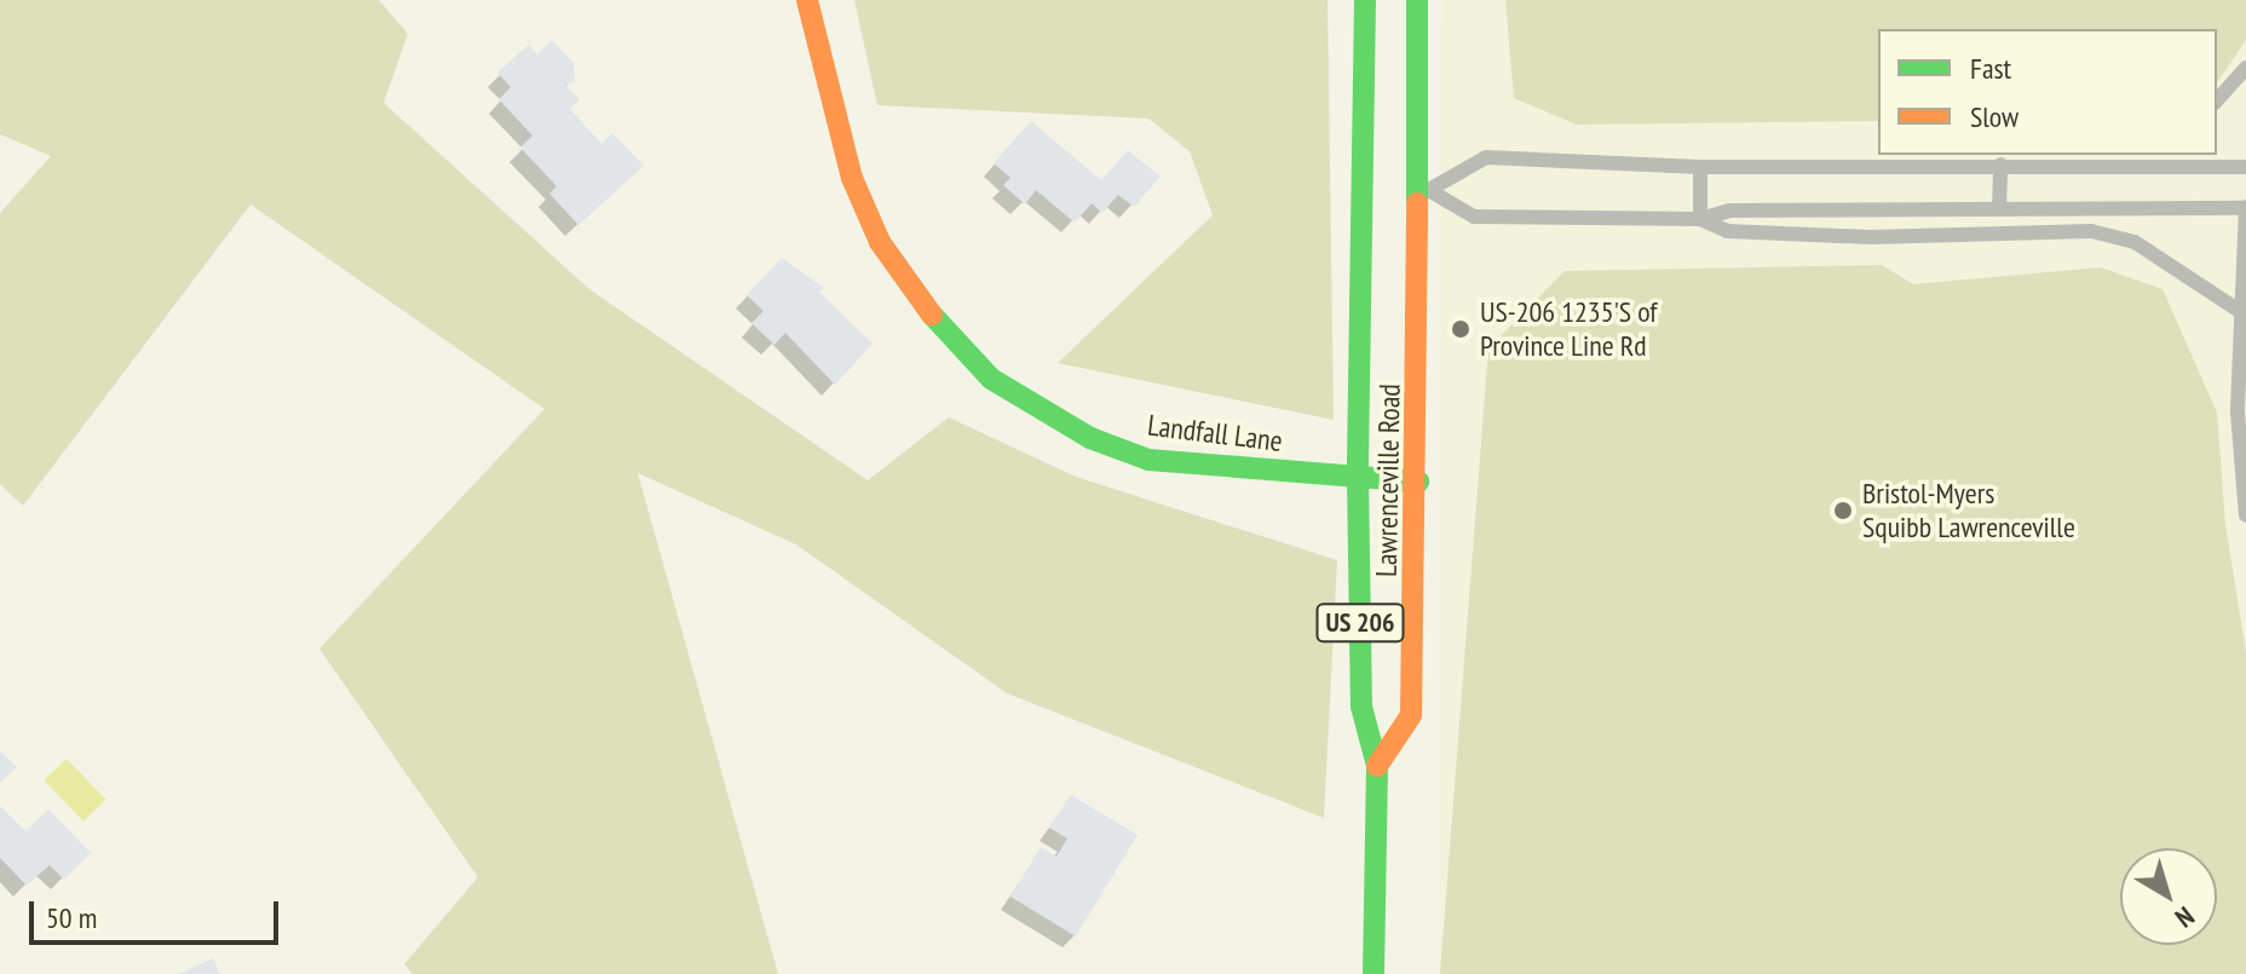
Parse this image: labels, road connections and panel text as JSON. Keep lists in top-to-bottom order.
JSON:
{
  "streets": {
    "main road": ["Landfall Lane", "Lawrenceville Road", "US 206"]
  },
  "crossings": [
    ["Landfall Lane", "Lawrenceville Road"],
    ["Lawrenceville Road", "US 206"]
  ],
  "places": ["US-206 1235'S of Province Line Rd", "Bristol-Myers Squibb Lawrenceville"],
  "legend": ["Fast", "Slow"],
  "scale_bar": "50 m",
  "north": "bottom right"
}
